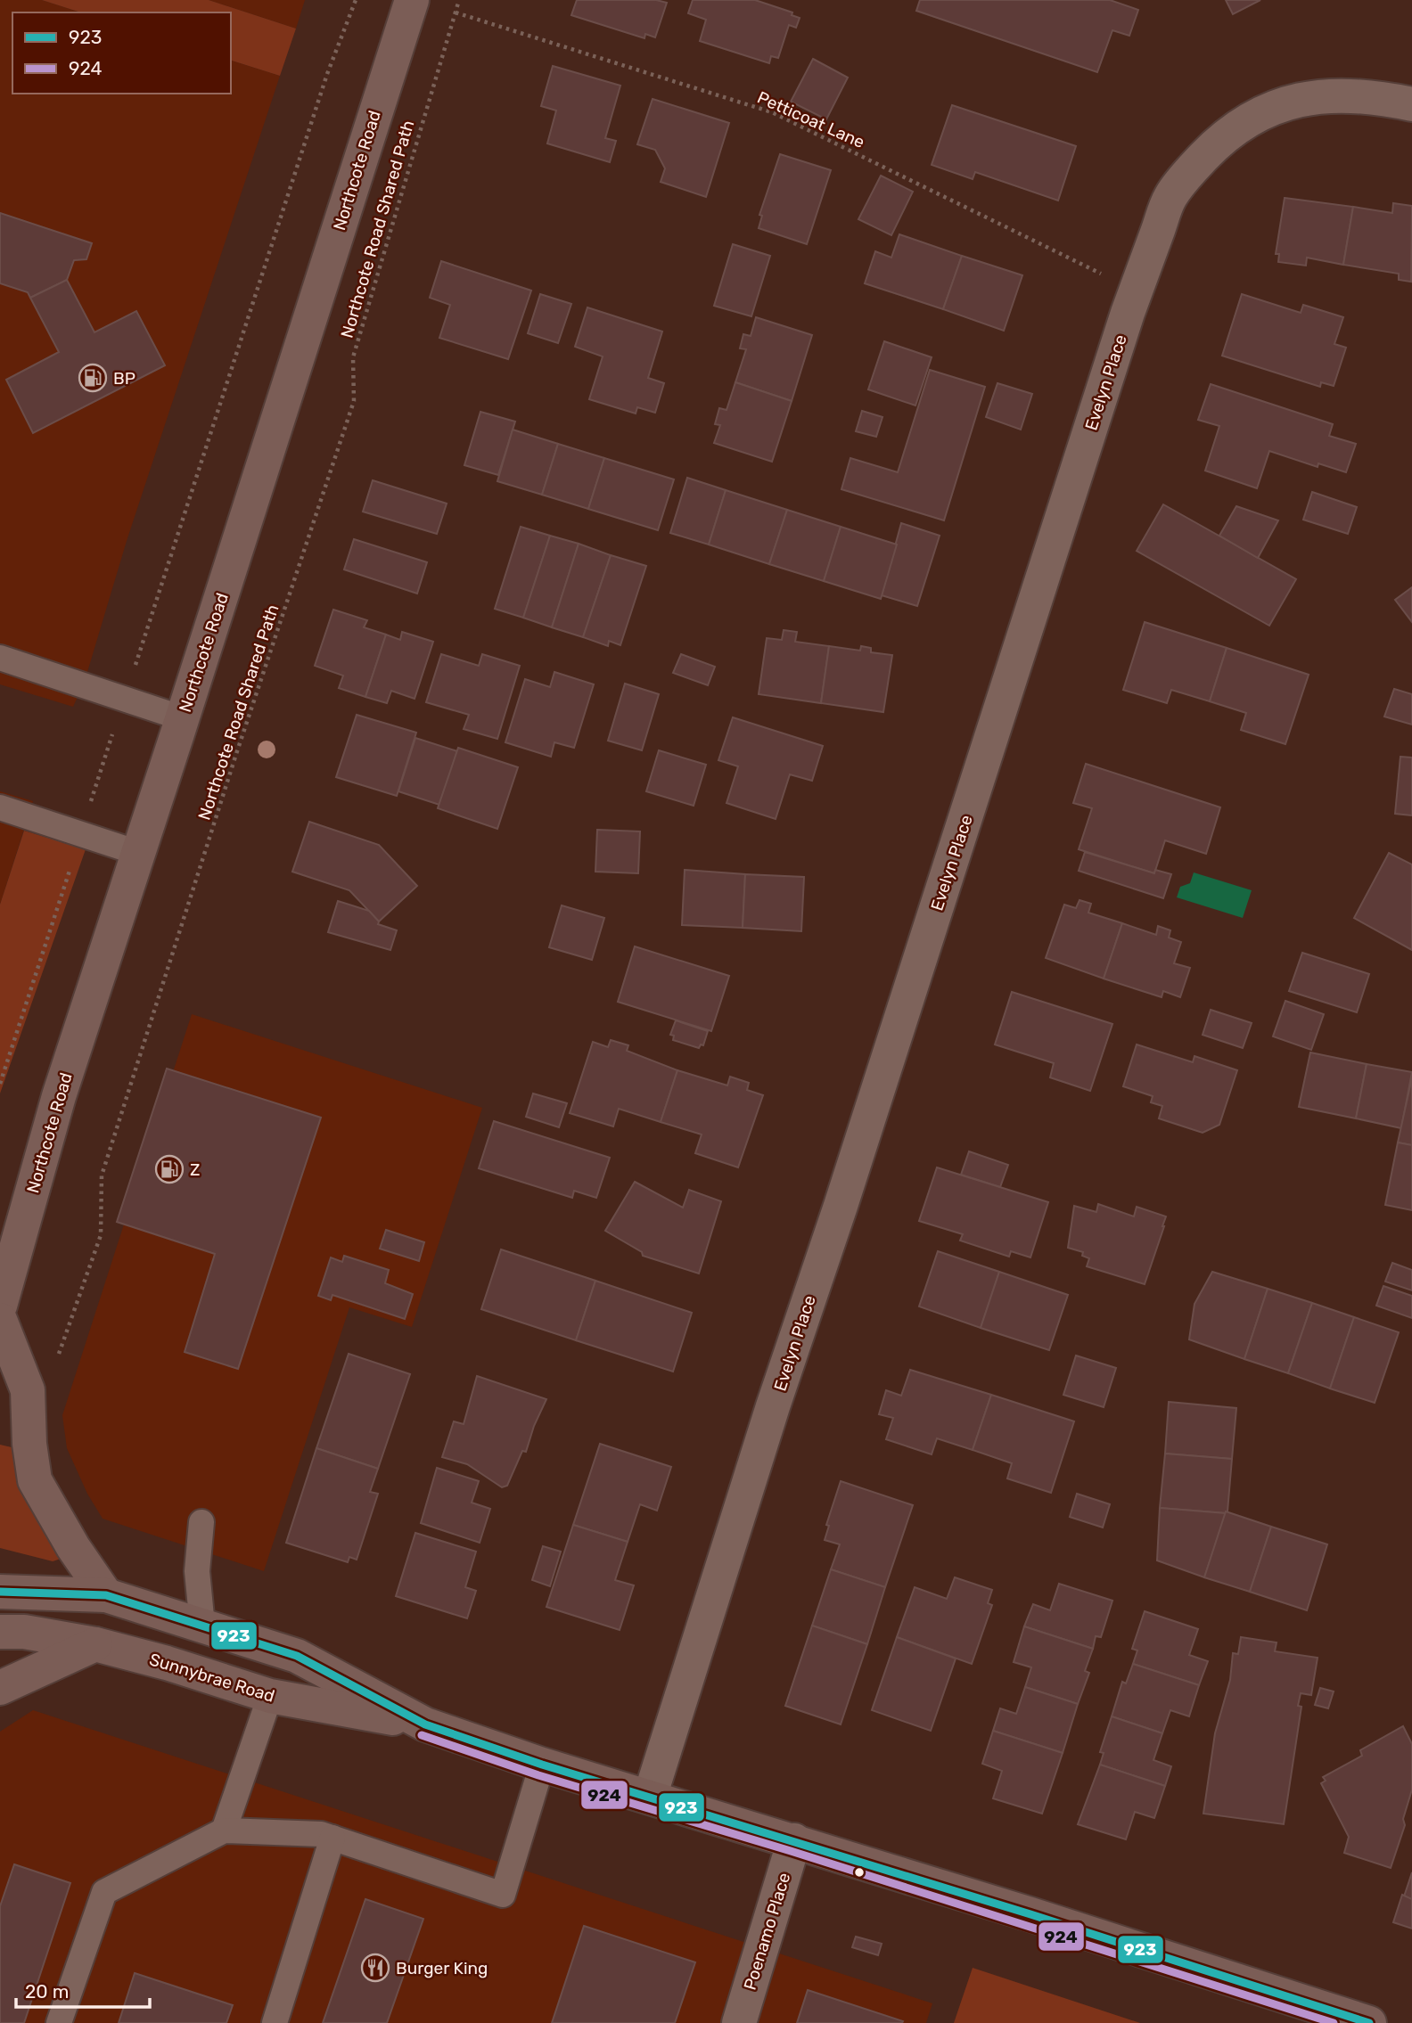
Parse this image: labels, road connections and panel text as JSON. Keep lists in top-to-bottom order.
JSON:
{
  "streets": {
    "main road": ["Northcote Road", "Sunnybrae Road"],
    "street": ["Evelyn Place", "Poenamo Place"],
    "path": ["Petticoat Lane", "Northcote Road Shared Path"]
  },
  "crossings": [
    ["Petticoat Lane", "Northcote Road Shared Path"],
    ["Evelyn Place", "Sunnybrae Road"],
    ["Sunnybrae Road", "Poenamo Place"]
  ],
  "places": {
    "fuel station": ["BP", "Z"],
    "restaurant": ["Burger King"]
  },
  "lines": ["transit line 923", "transit line 924"],
  "legend": ["923", "924"],
  "scale_bar": "20 m"
}
